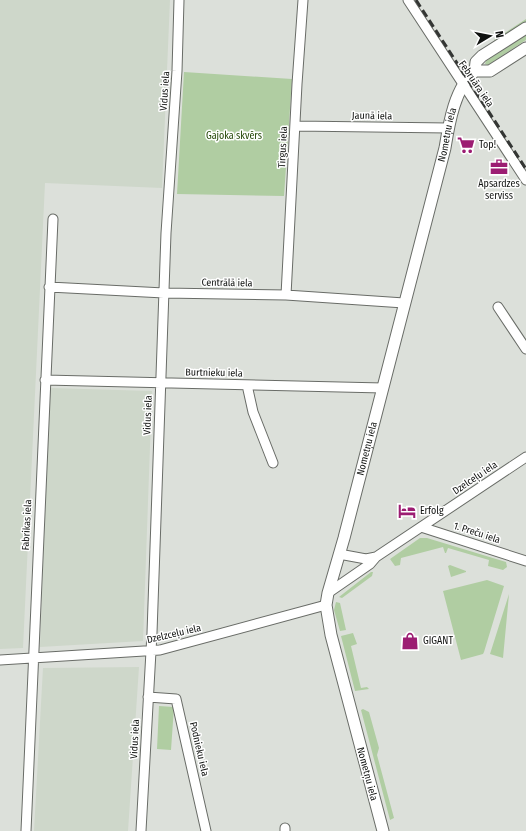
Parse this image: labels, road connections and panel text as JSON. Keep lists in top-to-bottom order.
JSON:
{
  "streets": {
    "street": [
      "Februāra iela",
      "Vidus iela",
      "Jaunā iela",
      "Nometņu iela",
      "Tirgus iela",
      "Centrālā iela",
      "Burtnieku iela",
      "Dzelceļu iela",
      "Fabrikas iela",
      "1. Preču iela",
      "Dzelzceļu iela",
      "Podnieku iela"
    ]
  },
  "crossings": [
    ["Februāra iela", "Nometņu iela"],
    ["Vidus iela", "Centrālā iela"],
    ["Vidus iela", "Burtnieku iela"],
    ["Vidus iela", "Dzelzceļu iela"],
    ["Vidus iela", "Podnieku iela"],
    ["Jaunā iela", "Nometņu iela"],
    ["Jaunā iela", "Tirgus iela"],
    ["Nometņu iela", "Centrālā iela"],
    ["Nometņu iela", "Burtnieku iela"],
    ["Nometņu iela", "Dzelceļu iela"],
    ["Nometņu iela", "Dzelzceļu iela"],
    ["Tirgus iela", "Centrālā iela"],
    ["Centrālā iela", "Fabrikas iela"],
    ["Burtnieku iela", "Fabrikas iela"],
    ["Dzelceļu iela", "1. Preču iela"],
    ["Fabrikas iela", "Dzelzceļu iela"]
  ],
  "parks": ["Gajoka skvērs"],
  "places": {
    "supermarket": ["Top!"],
    "office": ["Apsardzes serviss"],
    "hotel": ["Erfolg"],
    "shop": ["GIGANT"]
  },
  "north": "right"
}
